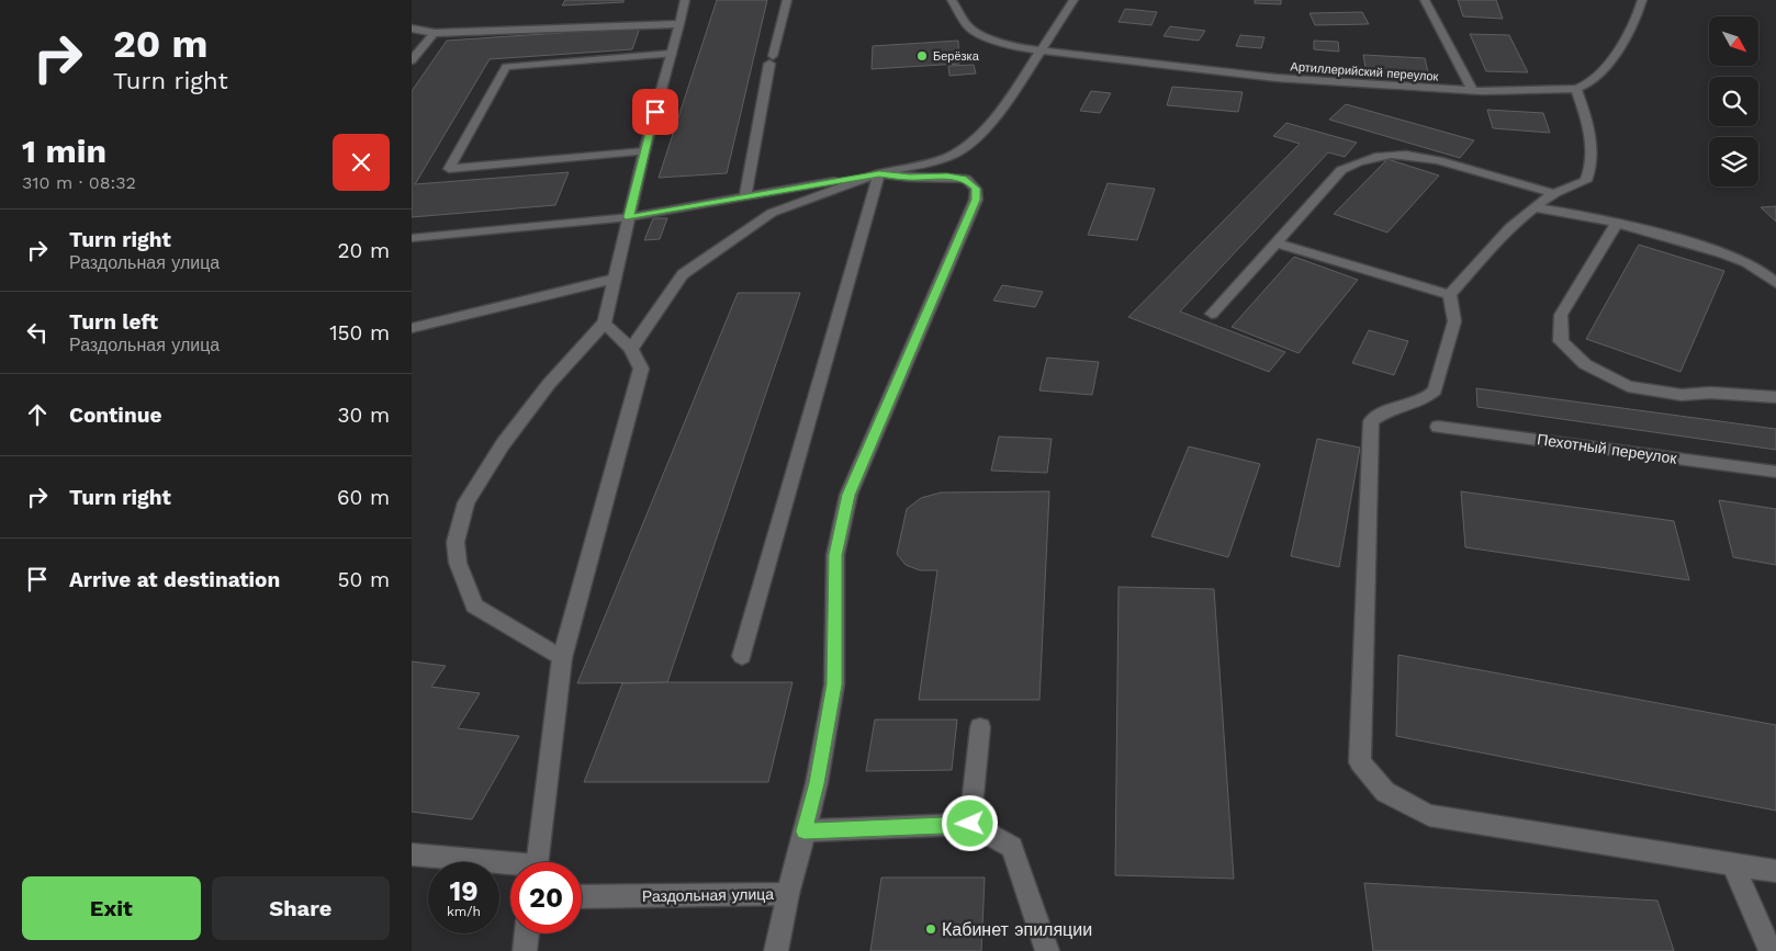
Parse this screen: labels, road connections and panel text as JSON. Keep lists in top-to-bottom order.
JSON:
{
  "streets": {
    "street": ["Артиллерийский переулок", "Пехотный переулок", "Раздольная улица"]
  },
  "places": ["Берёзка", "Кабинет эпиляции"],
  "north": "bottom right",
  "page": {
    "turn": ["20 m", "Turn right"],
    "heading": ["1 min", "310 m · 08:32"],
    "list": [
      {
        "name": "Turn right",
        "note": "Раздольная улица",
        "value": "20 m"
      },
      {
        "name": "Turn left",
        "note": "Раздольная улица",
        "value": "150 m"
      },
      {
        "name": "Continue",
        "value": "30 m"
      },
      {
        "name": "Turn right",
        "value": "60 m"
      },
      {
        "name": "Arrive at destination",
        "value": "50 m"
      }
    ],
    "speed": "19 km/h",
    "limit": "20",
    "buttons": ["Exit", "Share"]
  }
}
